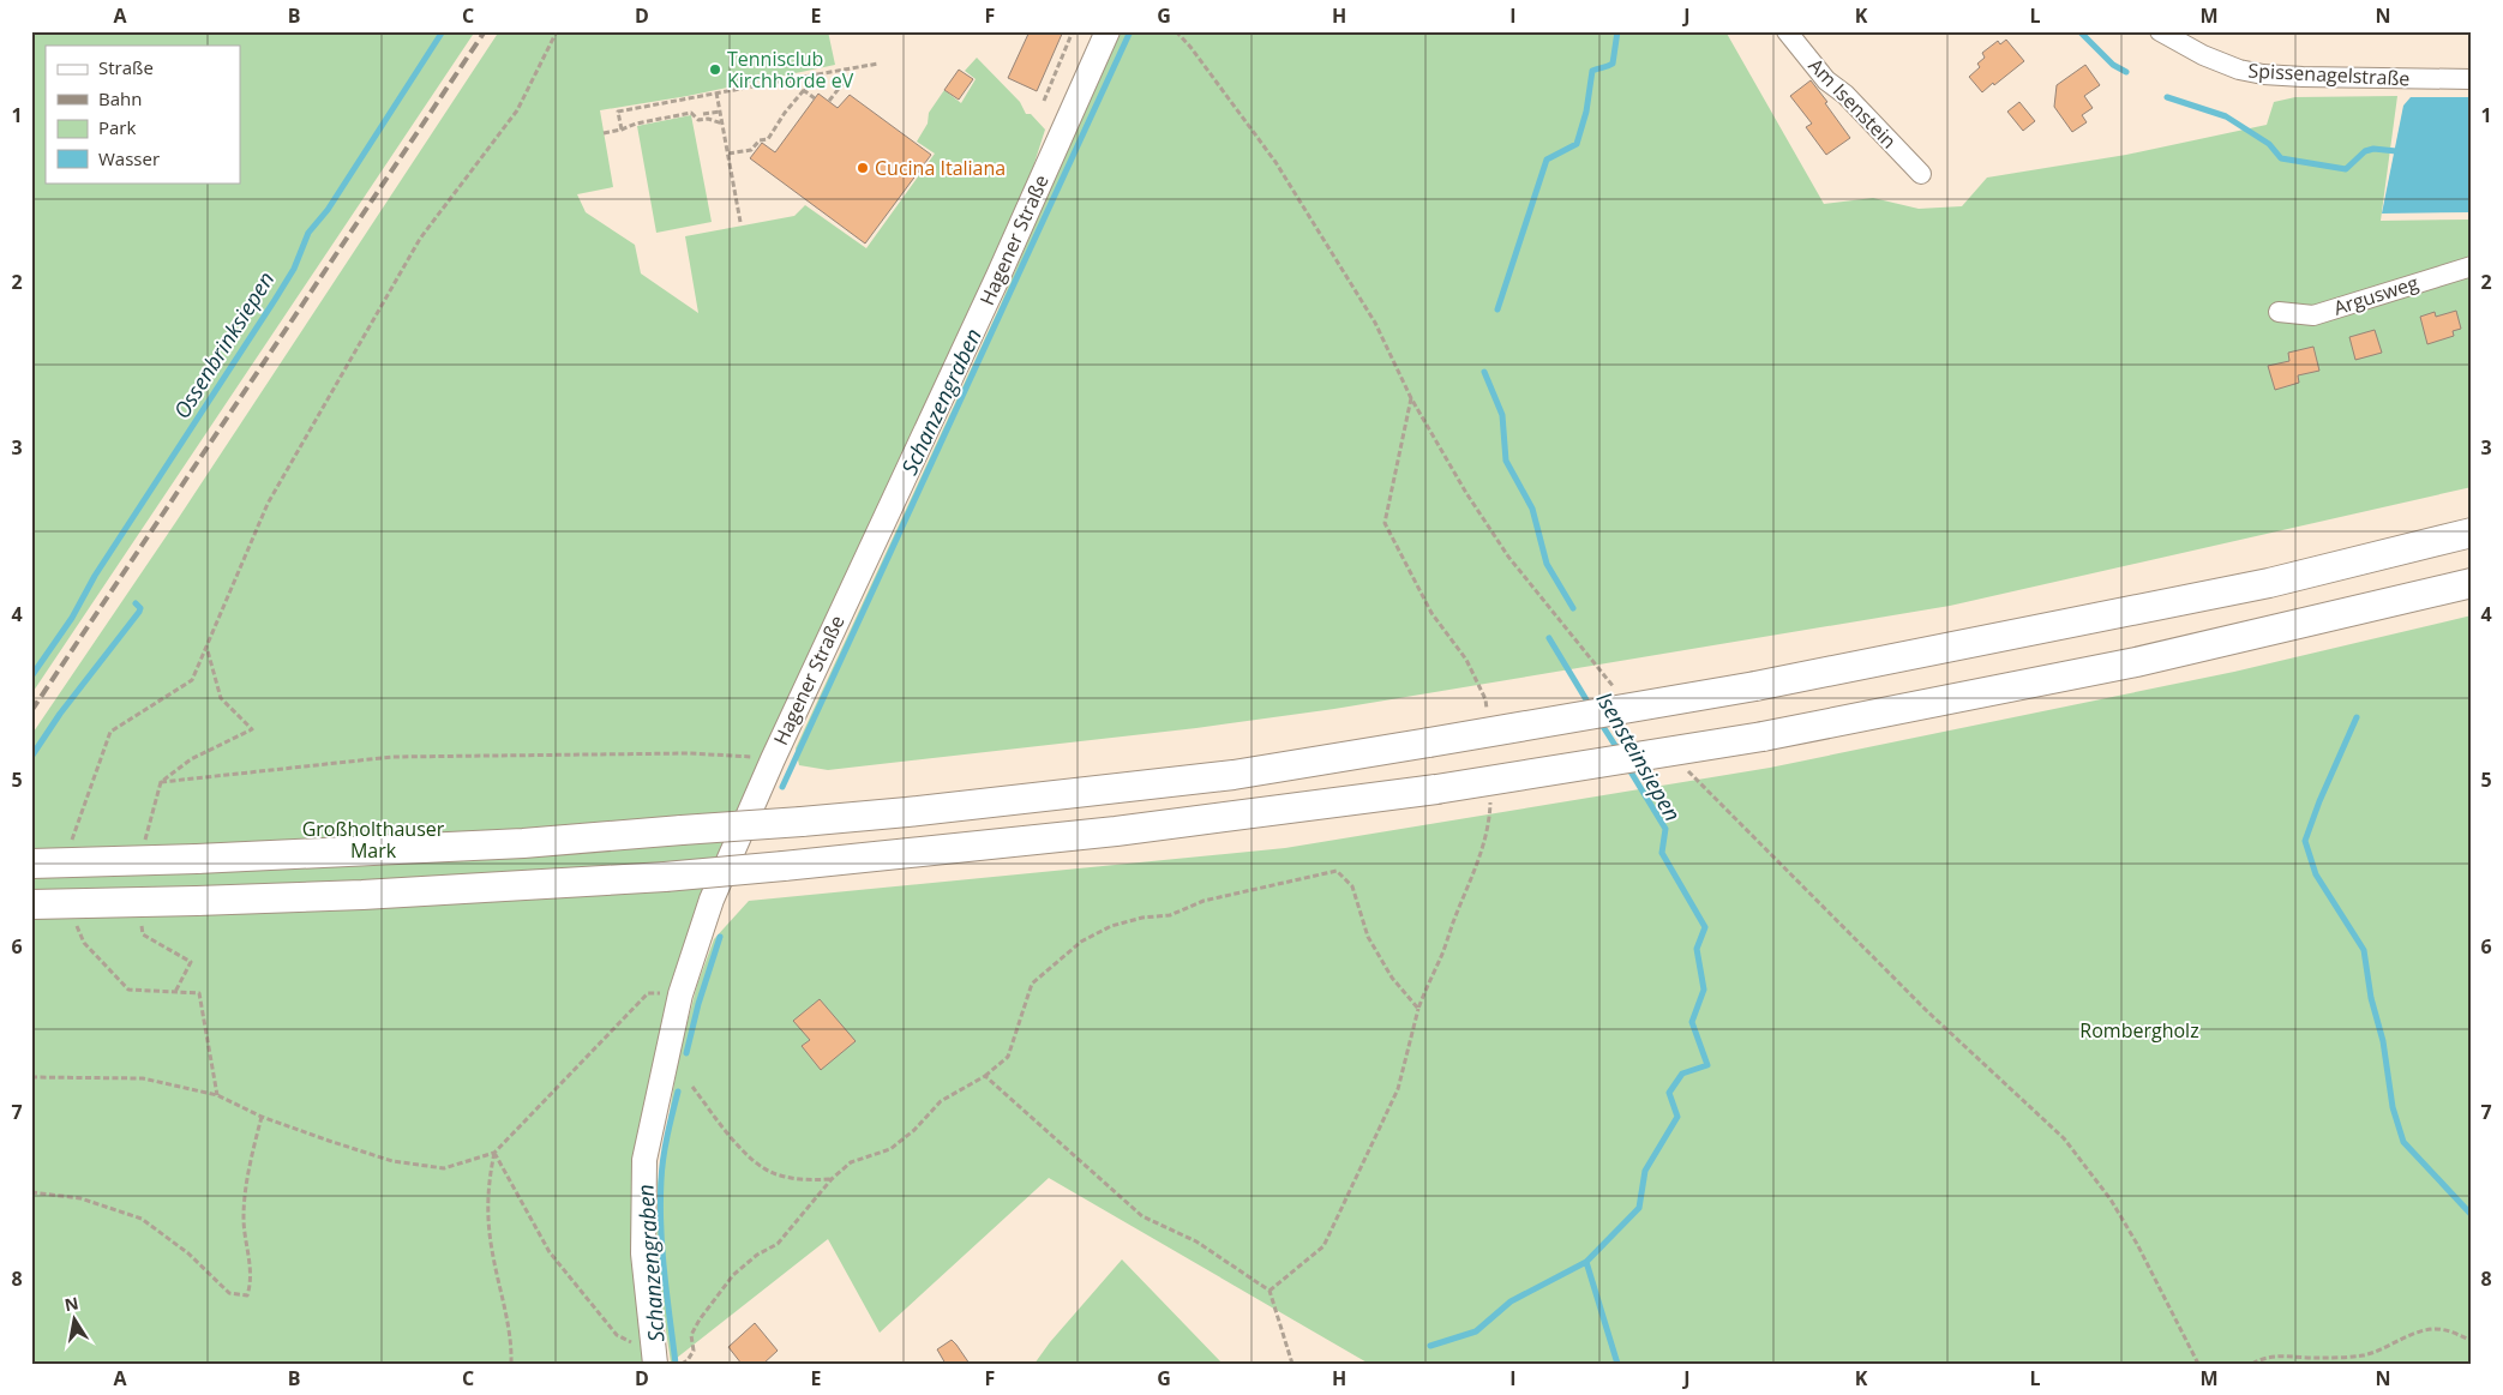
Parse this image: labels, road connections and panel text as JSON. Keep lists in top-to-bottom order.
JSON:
{
  "streets": {
    "main road": ["Hagener Straße"],
    "street": ["Spissenagelstraße", "Am Isenstein", "Argusweg"]
  },
  "water": ["Ossenbrinksiepen", "Schanzengraben", "Isensteinsiepen"],
  "parks": ["Großholthauser Mark", "Rombergholz"],
  "places": ["Tennisclub Kirchhörde eV", "Cucina Italiana"],
  "legend": [
    "Straße",
    "Bahn",
    "Park",
    "Wasser"
  ],
  "north": "top",
  "grid": {
    "columns": [
      "A",
      "B",
      "C",
      "D",
      "E",
      "F",
      "G",
      "H",
      "I",
      "J",
      "K",
      "L",
      "M",
      "N"
    ],
    "rows": [
      "1",
      "2",
      "3",
      "4",
      "5",
      "6",
      "7",
      "8"
    ]
  }
}
